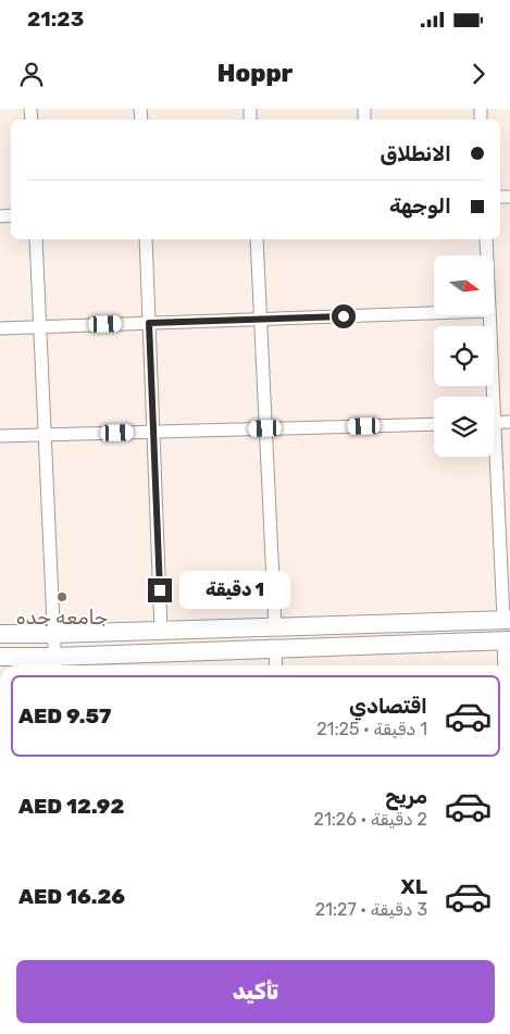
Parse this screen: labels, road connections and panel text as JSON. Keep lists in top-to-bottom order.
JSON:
{
  "places": ["جامعه جده"],
  "north": "right",
  "page": {
    "status": "21:23",
    "header": "Hoppr",
    "banner": ["الانطلاق", "الوجهة"],
    "bubble": "1 دقيقة",
    "list": [
      {
        "name": "اقتصادي",
        "note": "1 دقيقة · 21:25",
        "value": "AED 9.57"
      },
      {
        "name": "مريح",
        "note": "2 دقيقة · 21:26",
        "value": "AED 12.92"
      },
      {
        "name": "XL",
        "note": "3 دقيقة · 21:27",
        "value": "AED 16.26"
      }
    ],
    "buttons": "تأكيد"
  }
}
